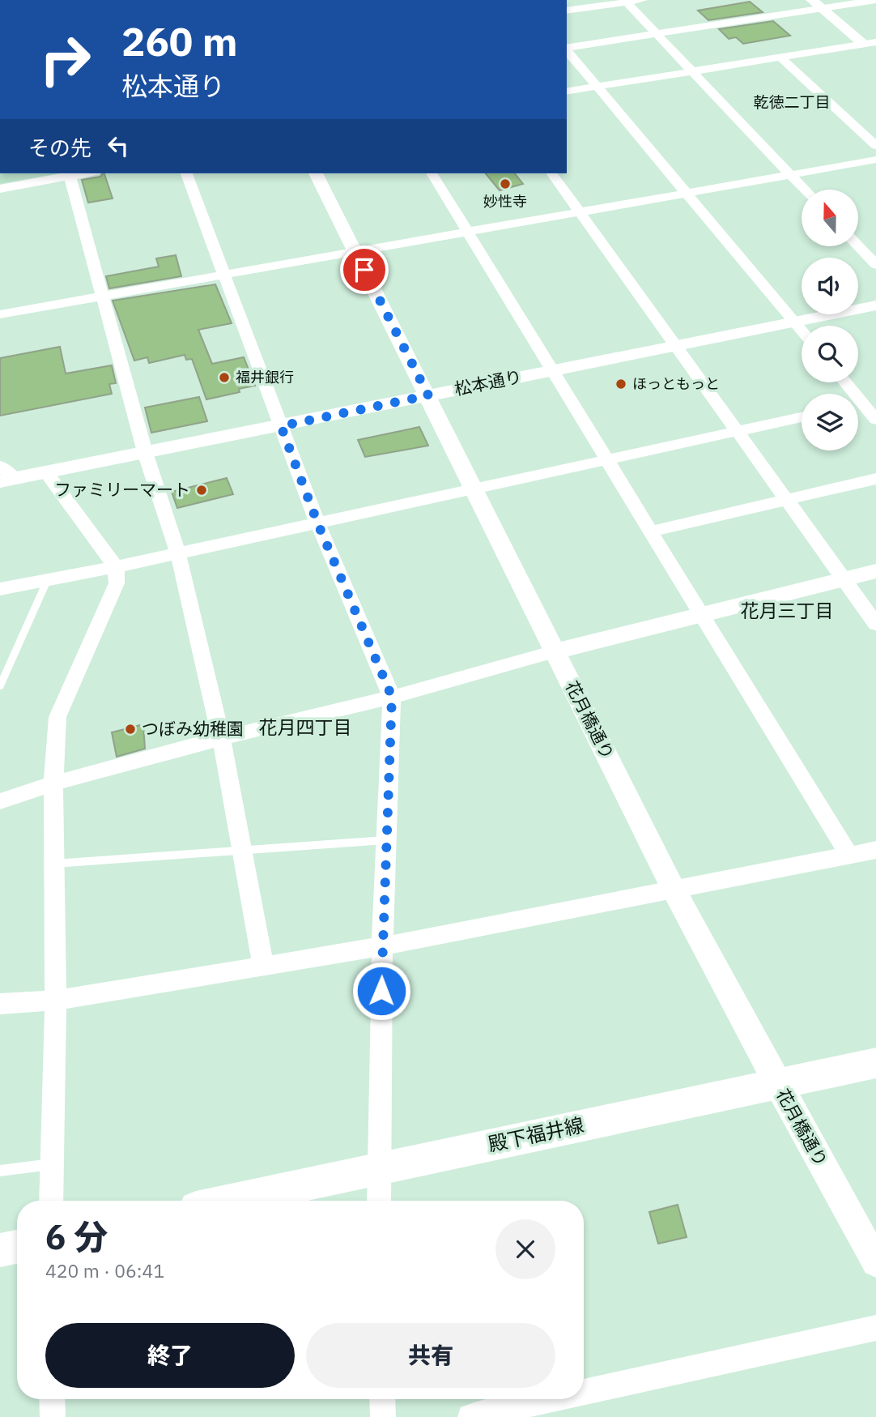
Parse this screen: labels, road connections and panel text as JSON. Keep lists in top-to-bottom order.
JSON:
{
  "streets": {
    "main road": ["殿下福井線"],
    "street": ["松本通り", "花月橋通り"]
  },
  "crossings": [
    ["松本通り", "花月橋通り"],
    ["花月橋通り", "殿下福井線"]
  ],
  "districts": ["乾徳二丁目", "花月三丁目", "花月四丁目"],
  "places": [
    "妙性寺",
    "福井銀行",
    "ほっともっと",
    "ファミリーマート",
    "つぼみ幼稚園"
  ],
  "north": "top",
  "page": {
    "turn": ["260 m", "松本通り"],
    "then": "その先",
    "heading": ["6 分", "420 m · 06:41"],
    "buttons": ["終了", "共有"]
  }
}
